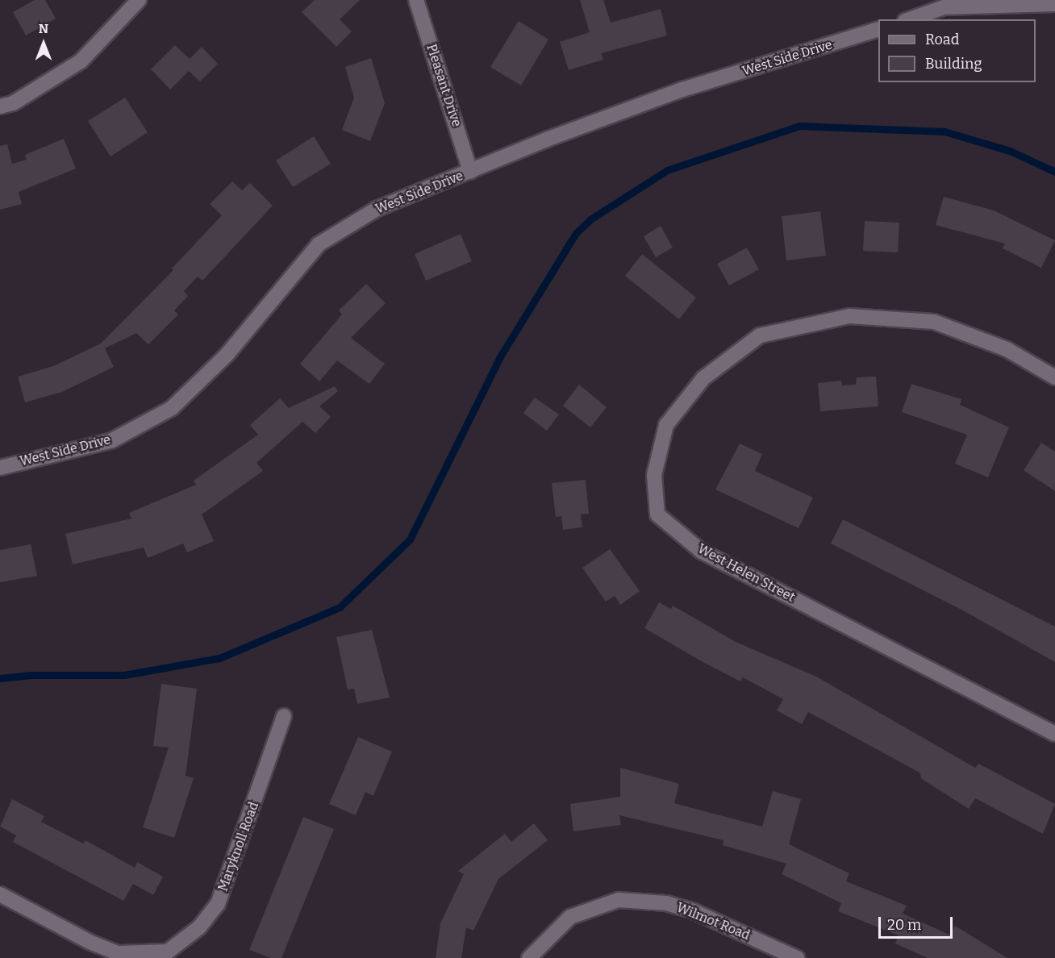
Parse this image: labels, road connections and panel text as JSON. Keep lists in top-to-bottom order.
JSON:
{
  "streets": {
    "street": [
      "West Side Drive",
      "Pleasant Drive",
      "West Helen Street",
      "Maryknoll Road",
      "Wilmot Road"
    ]
  },
  "crossings": [
    ["West Side Drive", "Pleasant Drive"]
  ],
  "legend": ["Road", "Building"],
  "scale_bar": "20 m",
  "north": "top"
}
